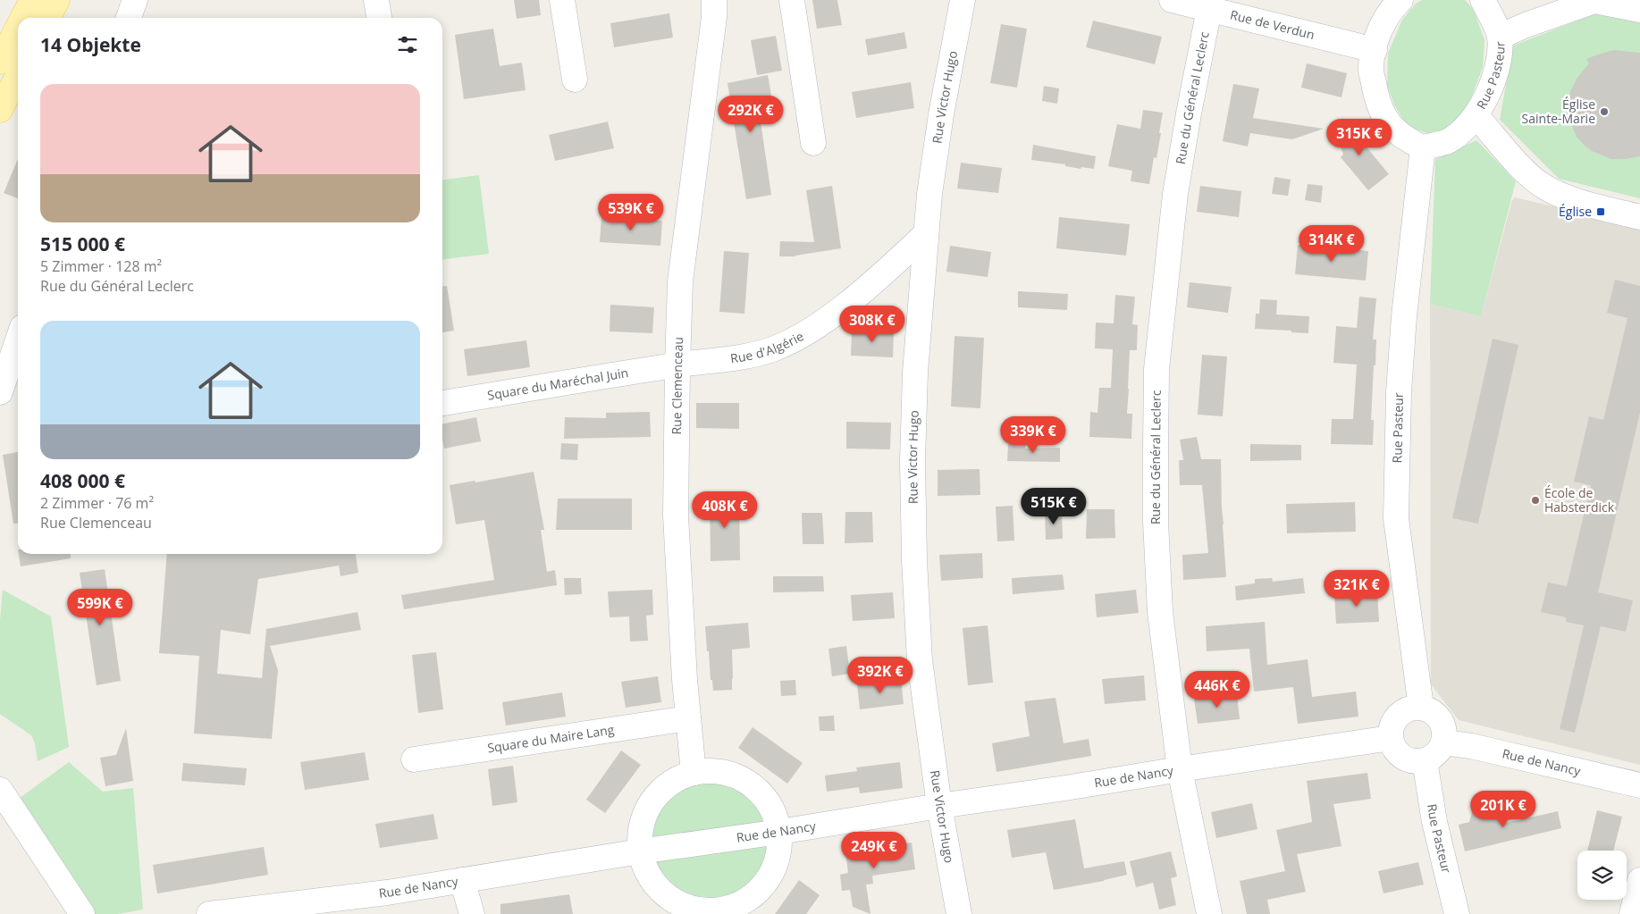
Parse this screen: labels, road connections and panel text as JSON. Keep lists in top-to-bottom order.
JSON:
{
  "streets": {
    "street": [
      "Rue de Verdun",
      "Rue Pasteur",
      "Rue Victor Hugo",
      "Rue du Général Leclerc",
      "Rue d'Algérie",
      "Square du Maréchal Juin",
      "Rue Clemenceau",
      "Square du Maire Lang",
      "Rue de Nancy"
    ]
  },
  "crossings": [
    ["Rue de Verdun", "Rue du Général Leclerc"],
    ["Rue Pasteur", "Rue de Nancy"],
    ["Rue Victor Hugo", "Rue d'Algérie"],
    ["Rue Victor Hugo", "Rue de Nancy"],
    ["Rue du Général Leclerc", "Rue de Nancy"],
    ["Rue d'Algérie", "Square du Maréchal Juin"],
    ["Rue d'Algérie", "Rue Clemenceau"],
    ["Square du Maréchal Juin", "Rue Clemenceau"],
    ["Rue Clemenceau", "Square du Maire Lang"]
  ],
  "places": {
    "other": ["Église Sainte-Marie", "École de Habsterdick"],
    "transit": ["Église"]
  },
  "page": {
    "heading": "14 Objekte",
    "list": [
      {
        "name": "515 000 €",
        "note": "5 Zimmer · 128 m² · Rue du Général Leclerc"
      },
      {
        "name": "408 000 €",
        "note": "2 Zimmer · 76 m² · Rue Clemenceau"
      }
    ],
    "price": [
      "292K €",
      "315K €",
      "539K €",
      "314K €",
      "308K €",
      "339K €",
      "515K €",
      "408K €",
      "321K €",
      "599K €",
      "392K €",
      "446K €",
      "201K €",
      "249K €"
    ]
  }
}
